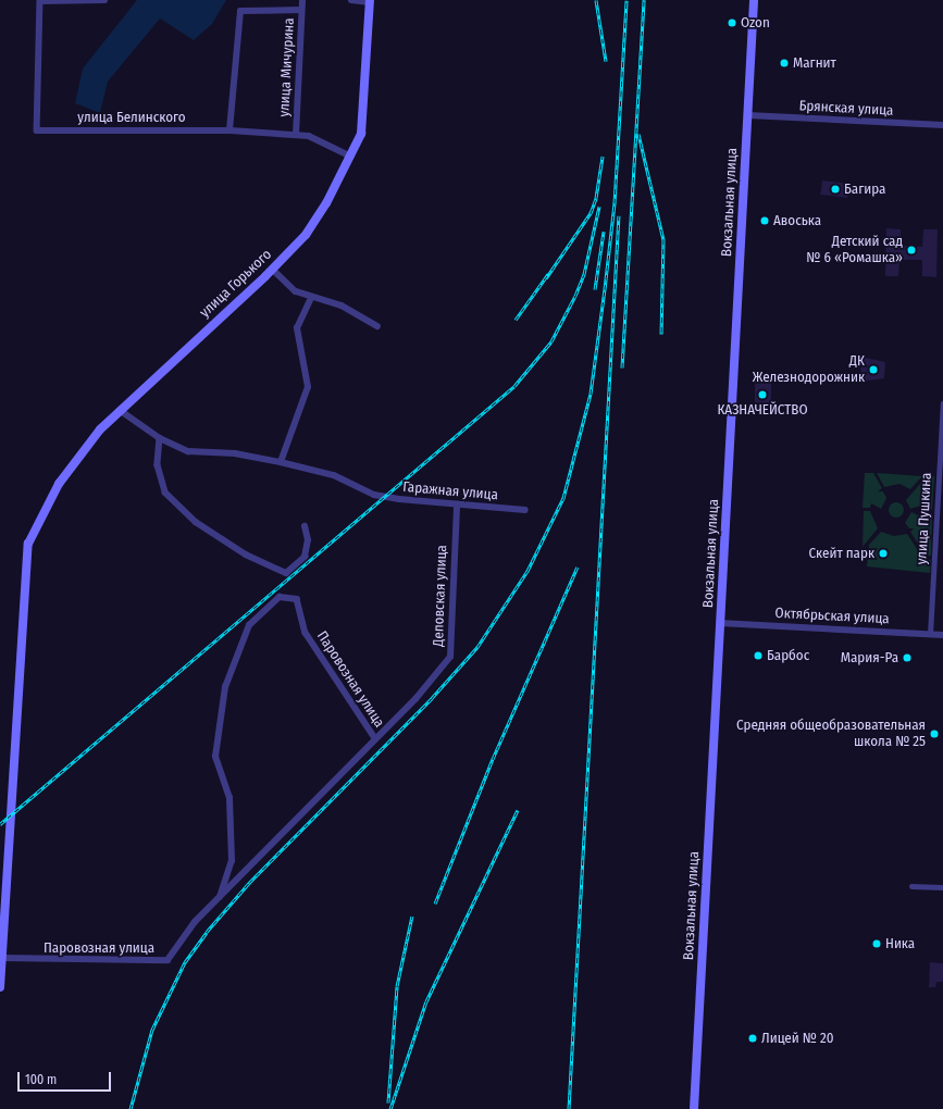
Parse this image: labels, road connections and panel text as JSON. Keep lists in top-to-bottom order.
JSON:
{
  "streets": {
    "main road": ["Вокзальная улица", "улица Горького"],
    "street": [
      "улица Мичурина",
      "Брянская улица",
      "улица Белинского",
      "Гаражная улица",
      "улица Пушкина",
      "Деповская улица",
      "Октябрьская улица",
      "Паровозная улица"
    ]
  },
  "crossings": [
    ["улица Мичурина", "улица Белинского"],
    ["Брянская улица", "Вокзальная улица"],
    ["улица Белинского", "улица Горького"],
    ["Вокзальная улица", "Октябрьская улица"],
    ["улица Горького", "Паровозная улица"],
    ["Гаражная улица", "Деповская улица"],
    ["улица Пушкина", "Октябрьская улица"],
    ["Деповская улица", "Паровозная улица"]
  ],
  "places": [
    "Ozon",
    "Магнит",
    "Багира",
    "Авоська",
    "Детский сад № 6 «Ромашка»",
    "ДК Железнодорожник",
    "КАЗНАЧЕЙСТВО",
    "Скейт парк",
    "Барбос",
    "Мария-Ра",
    "Средняя общеобразовательная школа № 25",
    "Ника",
    "Лицей № 20"
  ],
  "scale_bar": "100 m"
}
